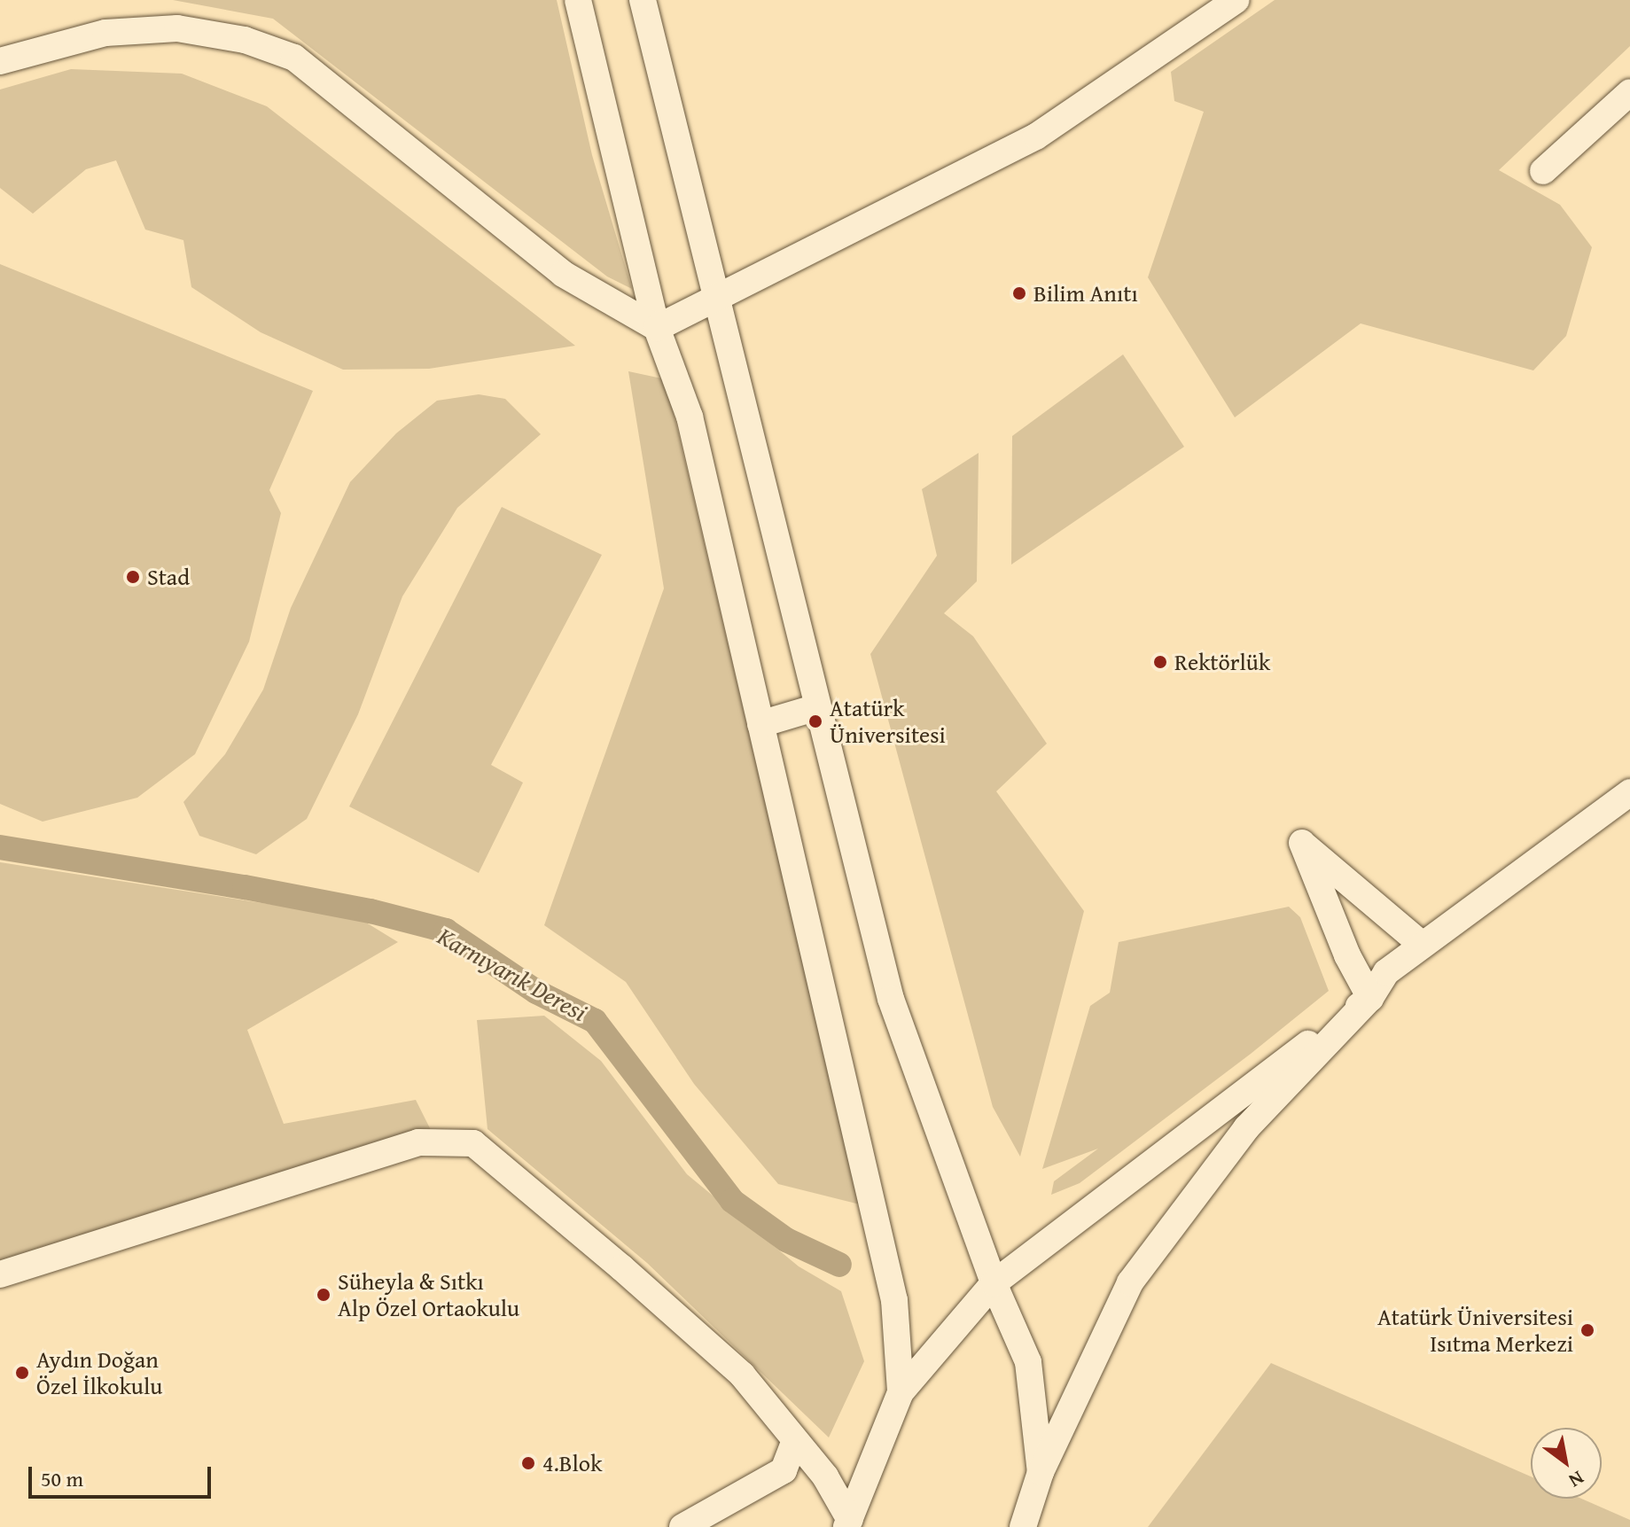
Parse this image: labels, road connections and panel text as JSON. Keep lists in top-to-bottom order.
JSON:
{
  "water": ["Karnıyarık Deresi"],
  "places": [
    "Bilim Anıtı",
    "Stad",
    "Rektörlük",
    "Atatürk Üniversitesi",
    "Süheyla & Sıtkı Alp Özel Ortaokulu",
    "Atatürk Üniversitesi Isıtma Merkezi",
    "Aydın Doğan Özel İlkokulu",
    "4.Blok"
  ],
  "scale_bar": "50 m",
  "north": "bottom right"
}
